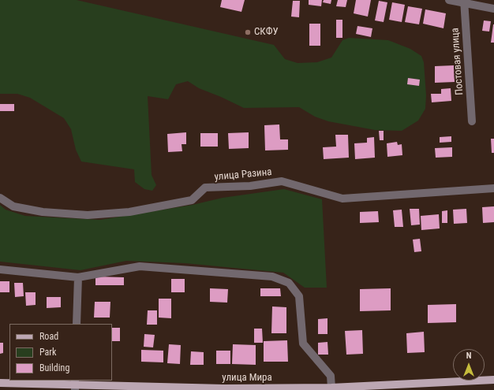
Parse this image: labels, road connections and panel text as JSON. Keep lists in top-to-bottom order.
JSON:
{
  "streets": {
    "main road": ["улица Мира"],
    "street": ["Постовая улица", "улица Разина"]
  },
  "places": ["СКФУ"],
  "legend": ["Road", "Park", "Building"],
  "north": "top"
}
